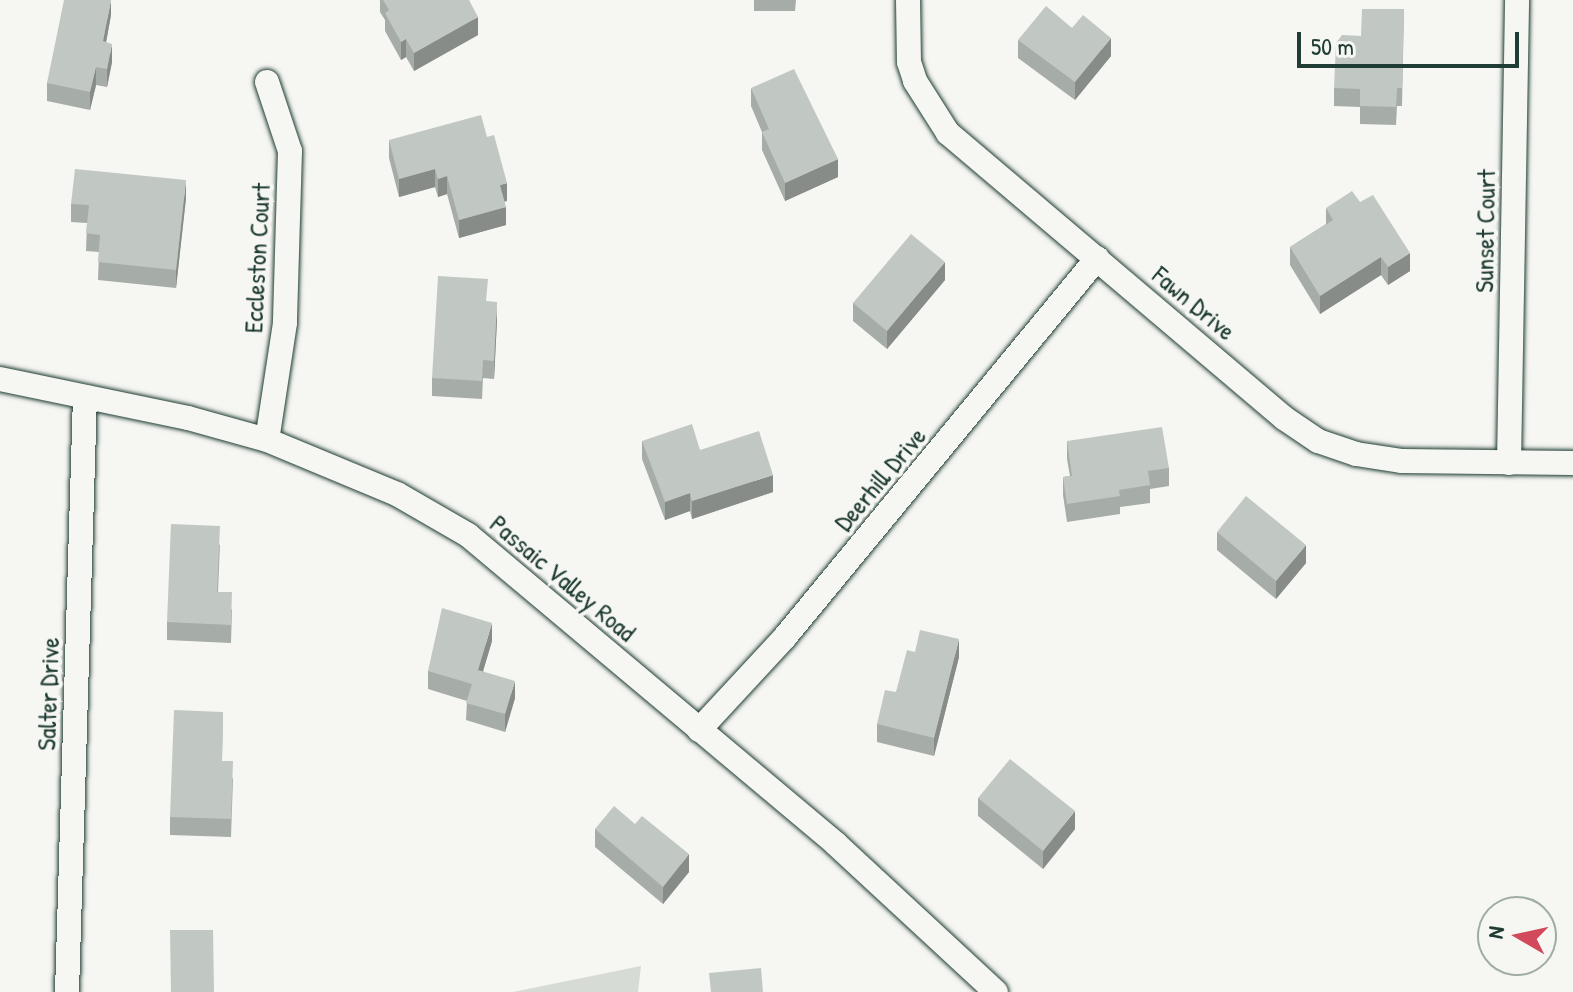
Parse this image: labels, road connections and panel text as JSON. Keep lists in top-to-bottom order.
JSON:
{
  "streets": {
    "street": [
      "Sunset Court",
      "Eccleston Court",
      "Fawn Drive",
      "Deerhill Drive",
      "Passaic Valley Road",
      "Salter Drive"
    ]
  },
  "crossings": [
    ["Sunset Court", "Fawn Drive"],
    ["Eccleston Court", "Passaic Valley Road"],
    ["Fawn Drive", "Deerhill Drive"],
    ["Deerhill Drive", "Passaic Valley Road"],
    ["Passaic Valley Road", "Salter Drive"]
  ],
  "scale_bar": "50 m",
  "north": "left"
}
